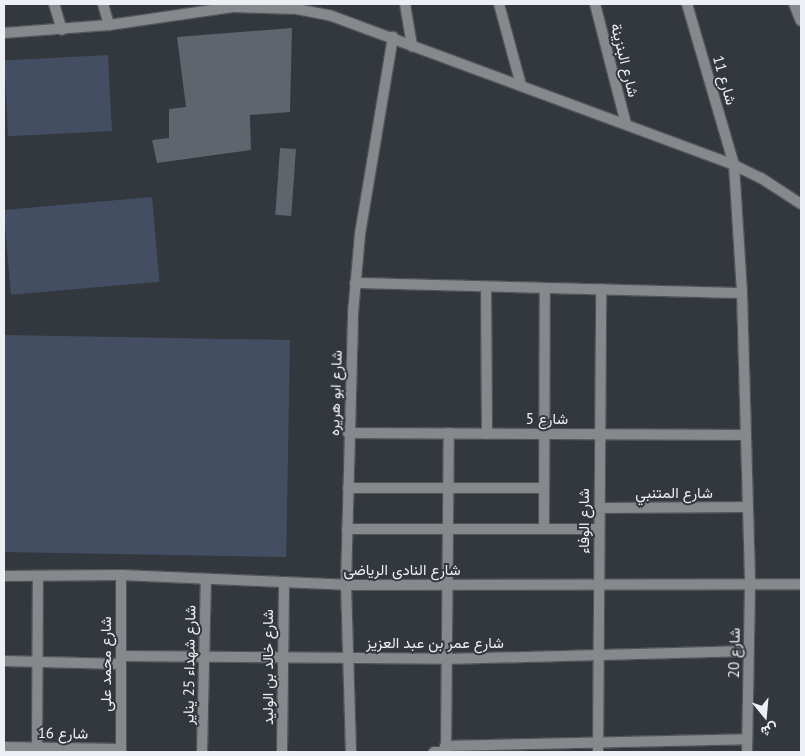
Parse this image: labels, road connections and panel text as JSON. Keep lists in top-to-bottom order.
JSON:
{
  "streets": {
    "street": [
      "شارع البنزينة",
      "شارع 11",
      "شارع ابو هريره",
      "شارع 5",
      "شارع المتنبي",
      "شارع الوفاء",
      "شارع النادى الرياضى",
      "شارع عمر بن عبد العزيز",
      "شارع 20",
      "شارع محمد على",
      "شارع شهداء 25 يناير",
      "شارع خالد بن الوليد",
      "شارع 16"
    ]
  },
  "crossings": [
    ["شارع 11", "شارع 5"],
    ["شارع 11", "شارع 20"],
    ["شارع ابو هريره", "شارع 5"],
    ["شارع ابو هريره", "شارع النادى الرياضى"],
    ["شارع ابو هريره", "شارع عمر بن عبد العزيز"],
    ["شارع 5", "شارع الوفاء"],
    ["شارع 5", "شارع 20"],
    ["شارع المتنبي", "شارع الوفاء"],
    ["شارع المتنبي", "شارع 20"],
    ["شارع الوفاء", "شارع النادى الرياضى"],
    ["شارع الوفاء", "شارع عمر بن عبد العزيز"],
    ["شارع النادى الرياضى", "شارع 20"],
    ["شارع النادى الرياضى", "شارع محمد على"],
    ["شارع النادى الرياضى", "شارع شهداء 25 يناير"],
    ["شارع النادى الرياضى", "شارع خالد بن الوليد"],
    ["شارع عمر بن عبد العزيز", "شارع 20"],
    ["شارع عمر بن عبد العزيز", "شارع محمد على"],
    ["شارع عمر بن عبد العزيز", "شارع شهداء 25 يناير"],
    ["شارع عمر بن عبد العزيز", "شارع خالد بن الوليد"],
    ["شارع محمد على", "شارع 16"]
  ],
  "north": "bottom"
}
